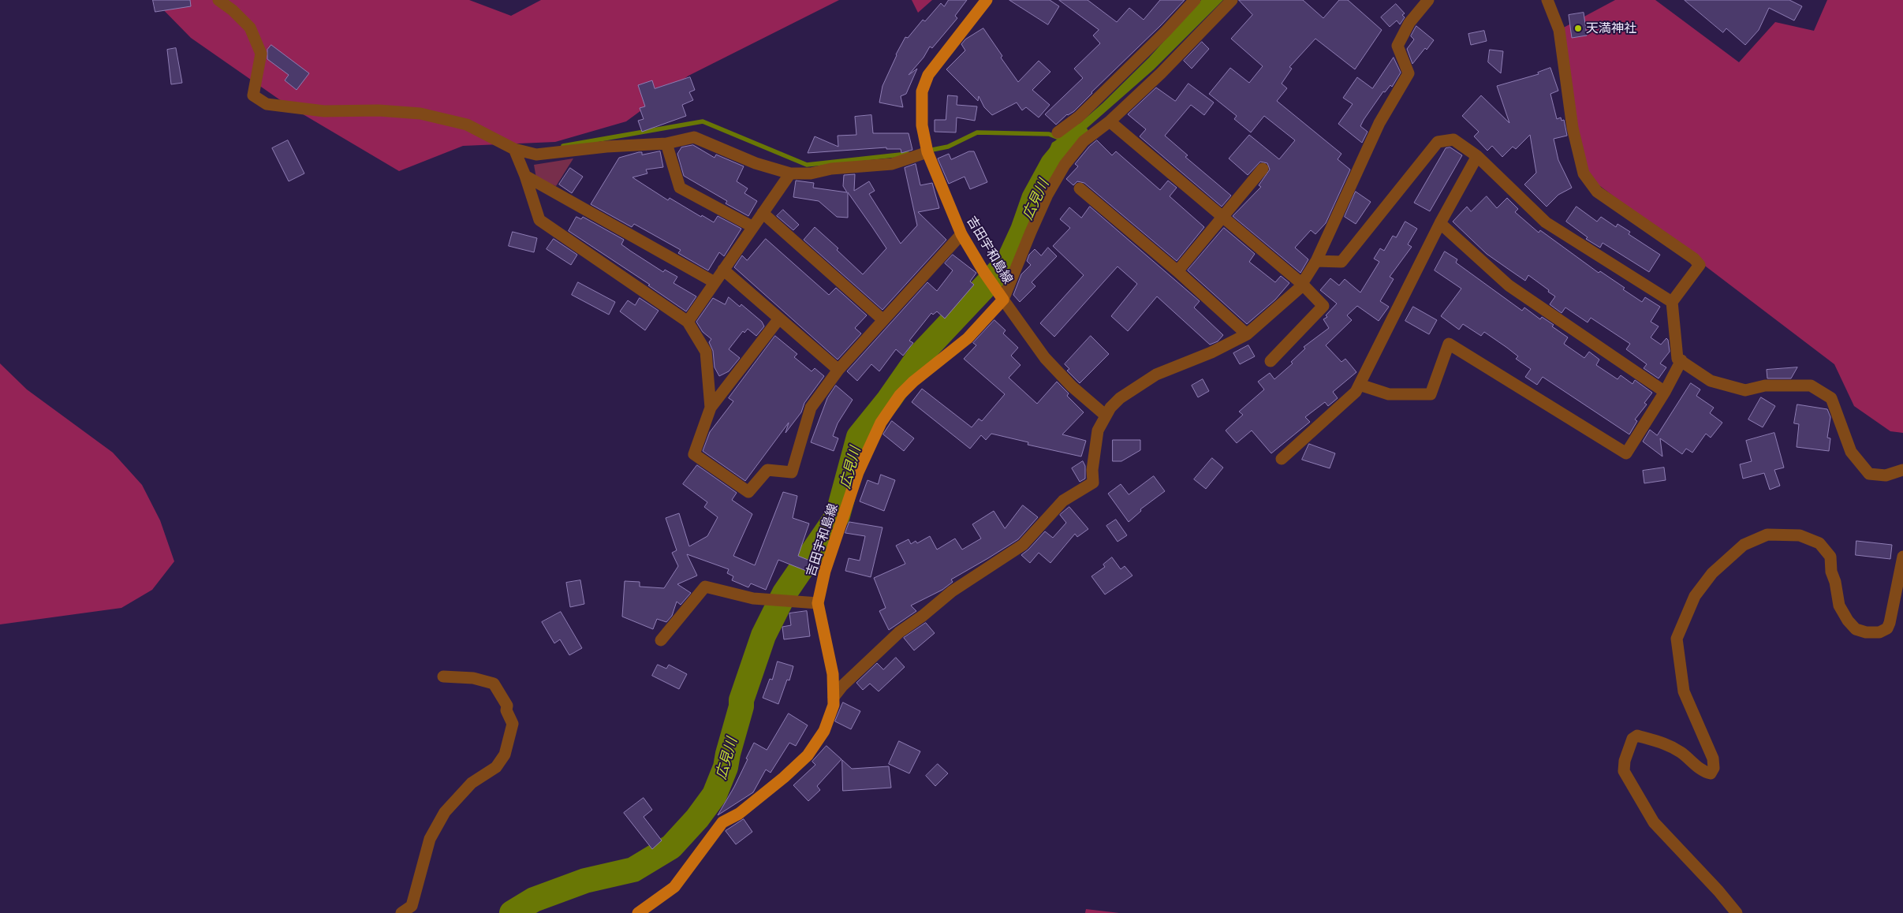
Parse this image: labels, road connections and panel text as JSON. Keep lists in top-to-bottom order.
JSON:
{
  "streets": {
    "main road": ["吉田宇和島線"]
  },
  "water": ["広見川"],
  "places": ["天満神社"]
}
